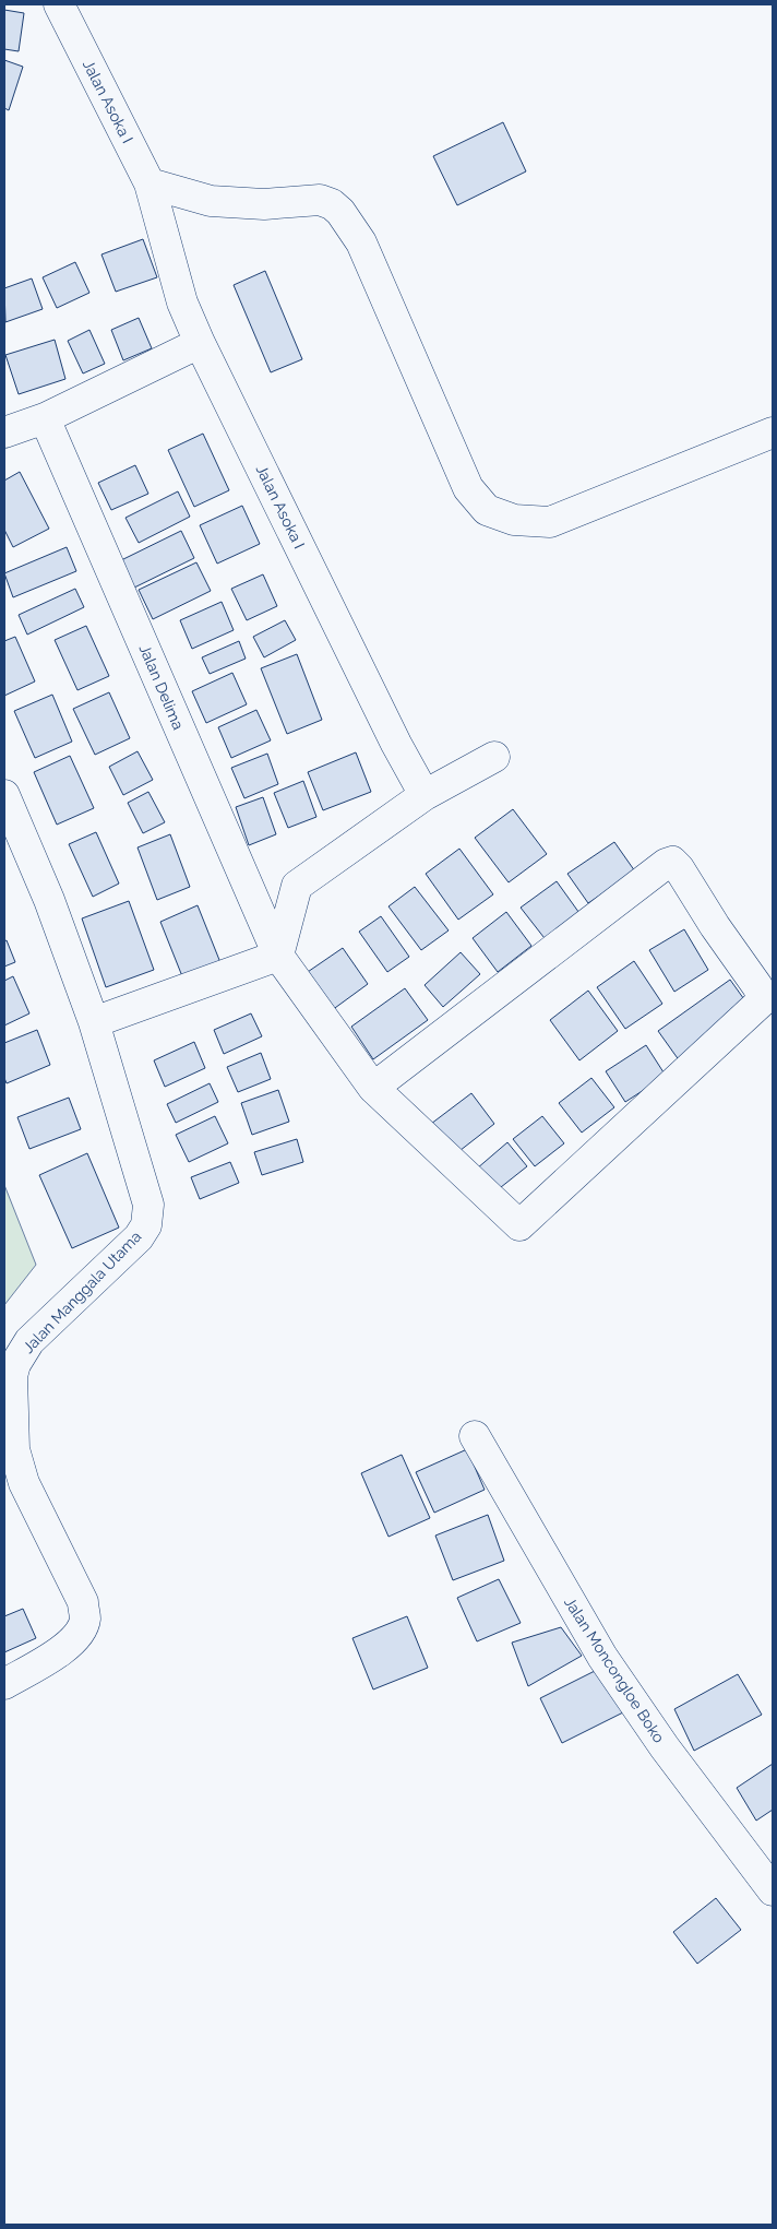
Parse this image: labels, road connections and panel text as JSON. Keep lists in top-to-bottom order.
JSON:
{
  "streets": {
    "street": [
      "Jalan Asoka I",
      "Jalan Delima",
      "Jalan Manggala Utama",
      "Jalan Moncongloe Boko"
    ]
  }
}
